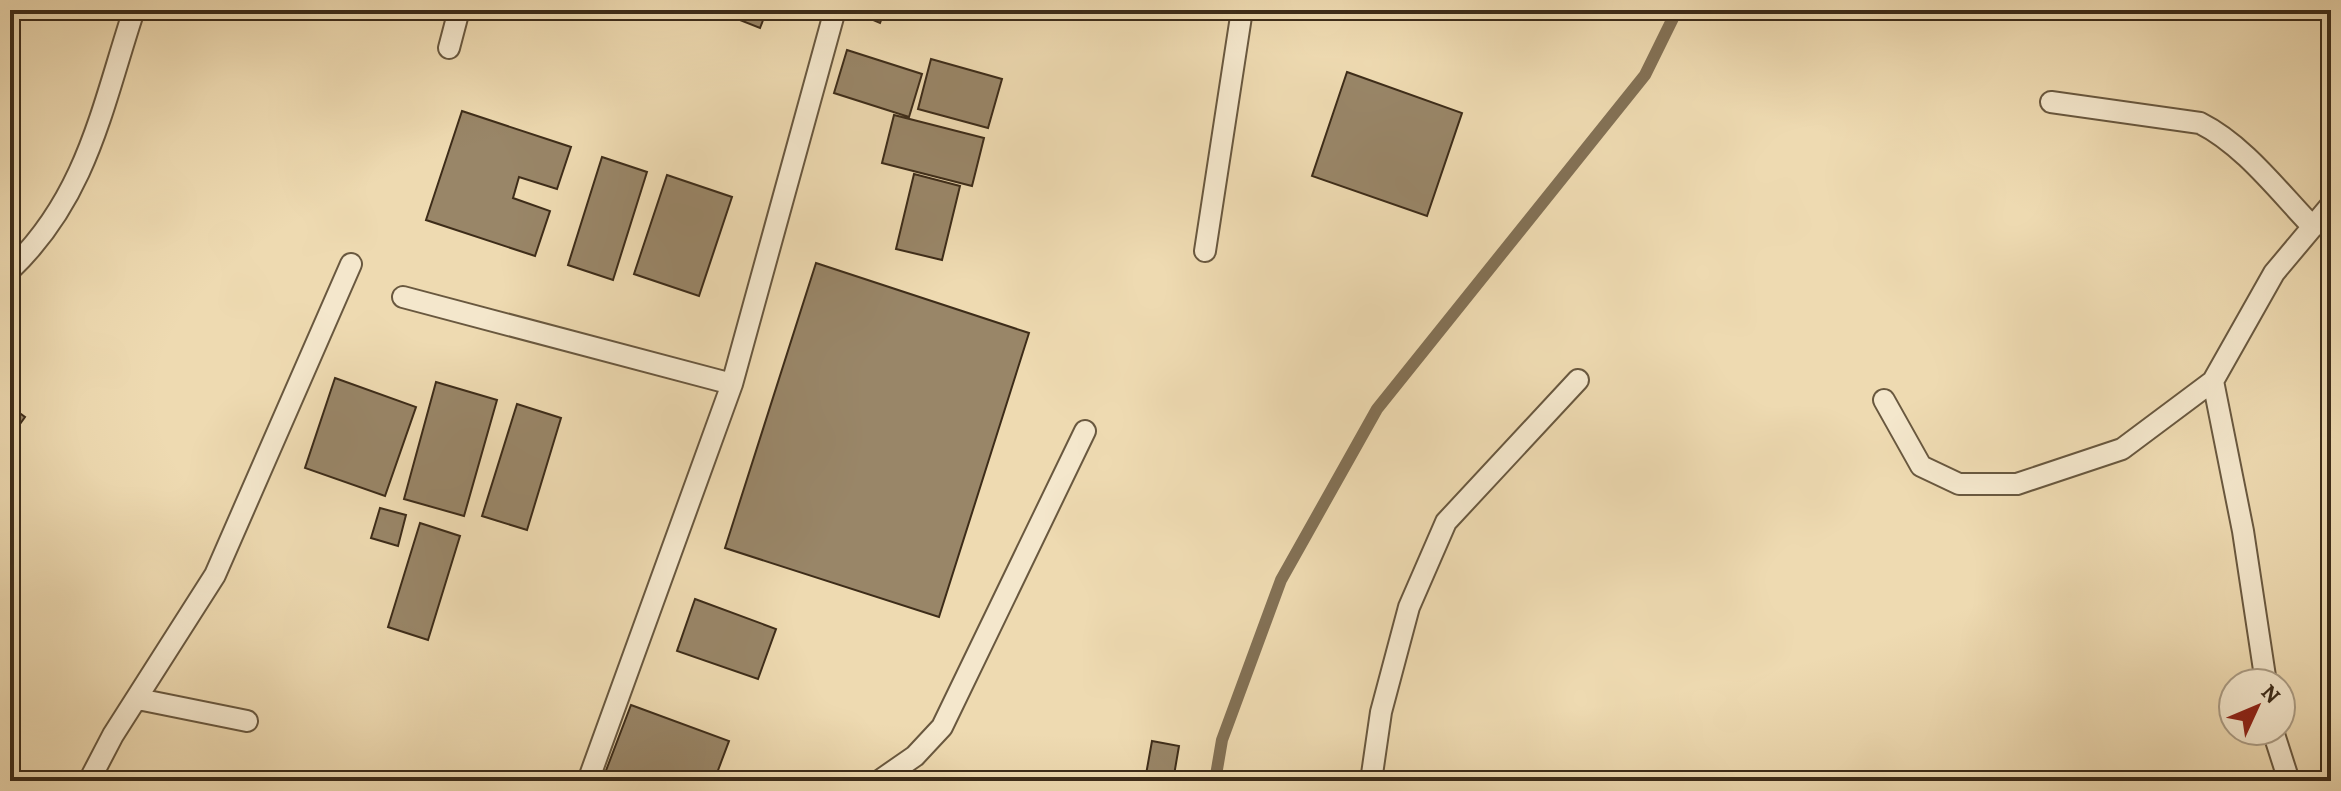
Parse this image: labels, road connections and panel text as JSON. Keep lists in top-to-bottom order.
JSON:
{
  "north": "top right"
}
